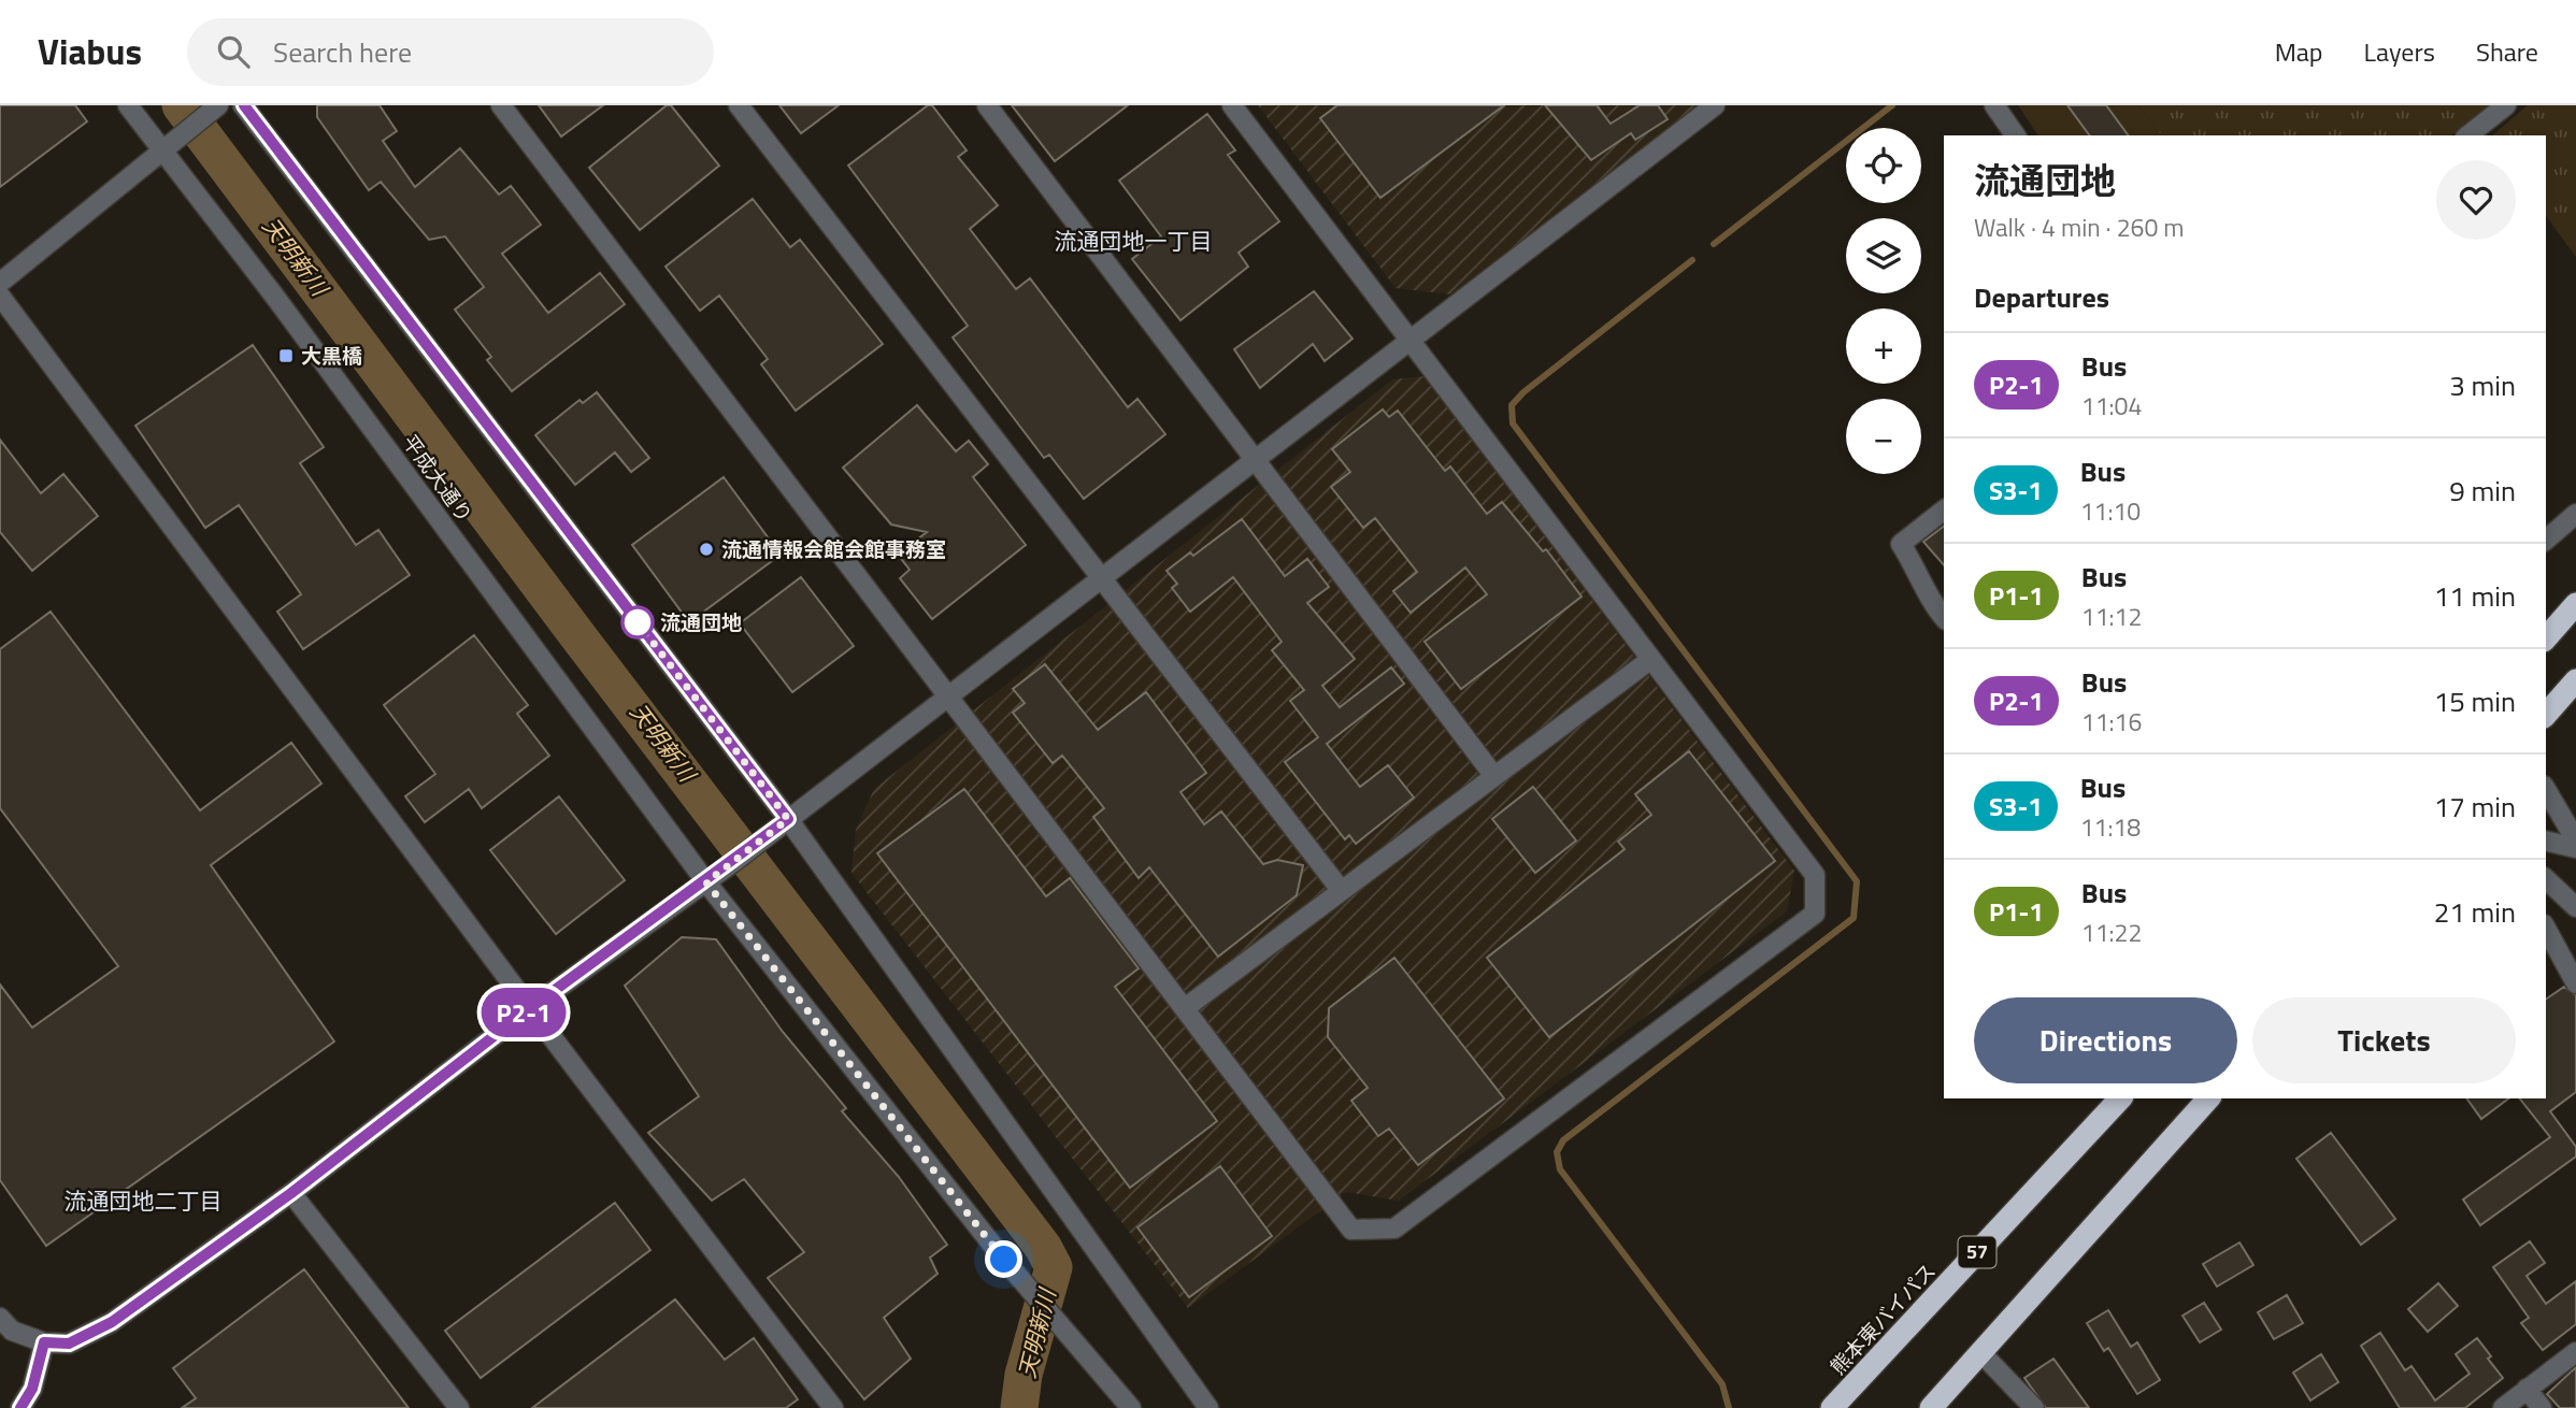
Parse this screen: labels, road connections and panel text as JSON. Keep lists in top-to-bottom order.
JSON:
{
  "streets": {
    "highway": ["57", "熊本東バイパス"],
    "street": ["平成大通り"]
  },
  "districts": ["流通団地一丁目", "流通団地二丁目"],
  "water": ["天明新川"],
  "places": {
    "transit": ["大黒橋"],
    "other": ["流通情報会館会館事務室", "流通団地"]
  },
  "lines": ["bus line P2-1"],
  "page": {
    "header": "Viabus",
    "search": "Search here",
    "nav": ["Map", "Layers", "Share"],
    "on_map": "P2-1",
    "map_buttons": ["+", "−"],
    "heading": [
      ["流通団地", "Walk · 4 min · 260 m"],
      "Departures"
    ],
    "list": [
      {
        "mark": "P2-1",
        "name": "Bus",
        "note": "11:04",
        "value": "3 min"
      },
      {
        "mark": "S3-1",
        "name": "Bus",
        "note": "11:10",
        "value": "9 min"
      },
      {
        "mark": "P1-1",
        "name": "Bus",
        "note": "11:12",
        "value": "11 min"
      },
      {
        "mark": "P2-1",
        "name": "Bus",
        "note": "11:16",
        "value": "15 min"
      },
      {
        "mark": "S3-1",
        "name": "Bus",
        "note": "11:18",
        "value": "17 min"
      },
      {
        "mark": "P1-1",
        "name": "Bus",
        "note": "11:22",
        "value": "21 min"
      }
    ],
    "buttons": ["Directions", "Tickets"]
  }
}
